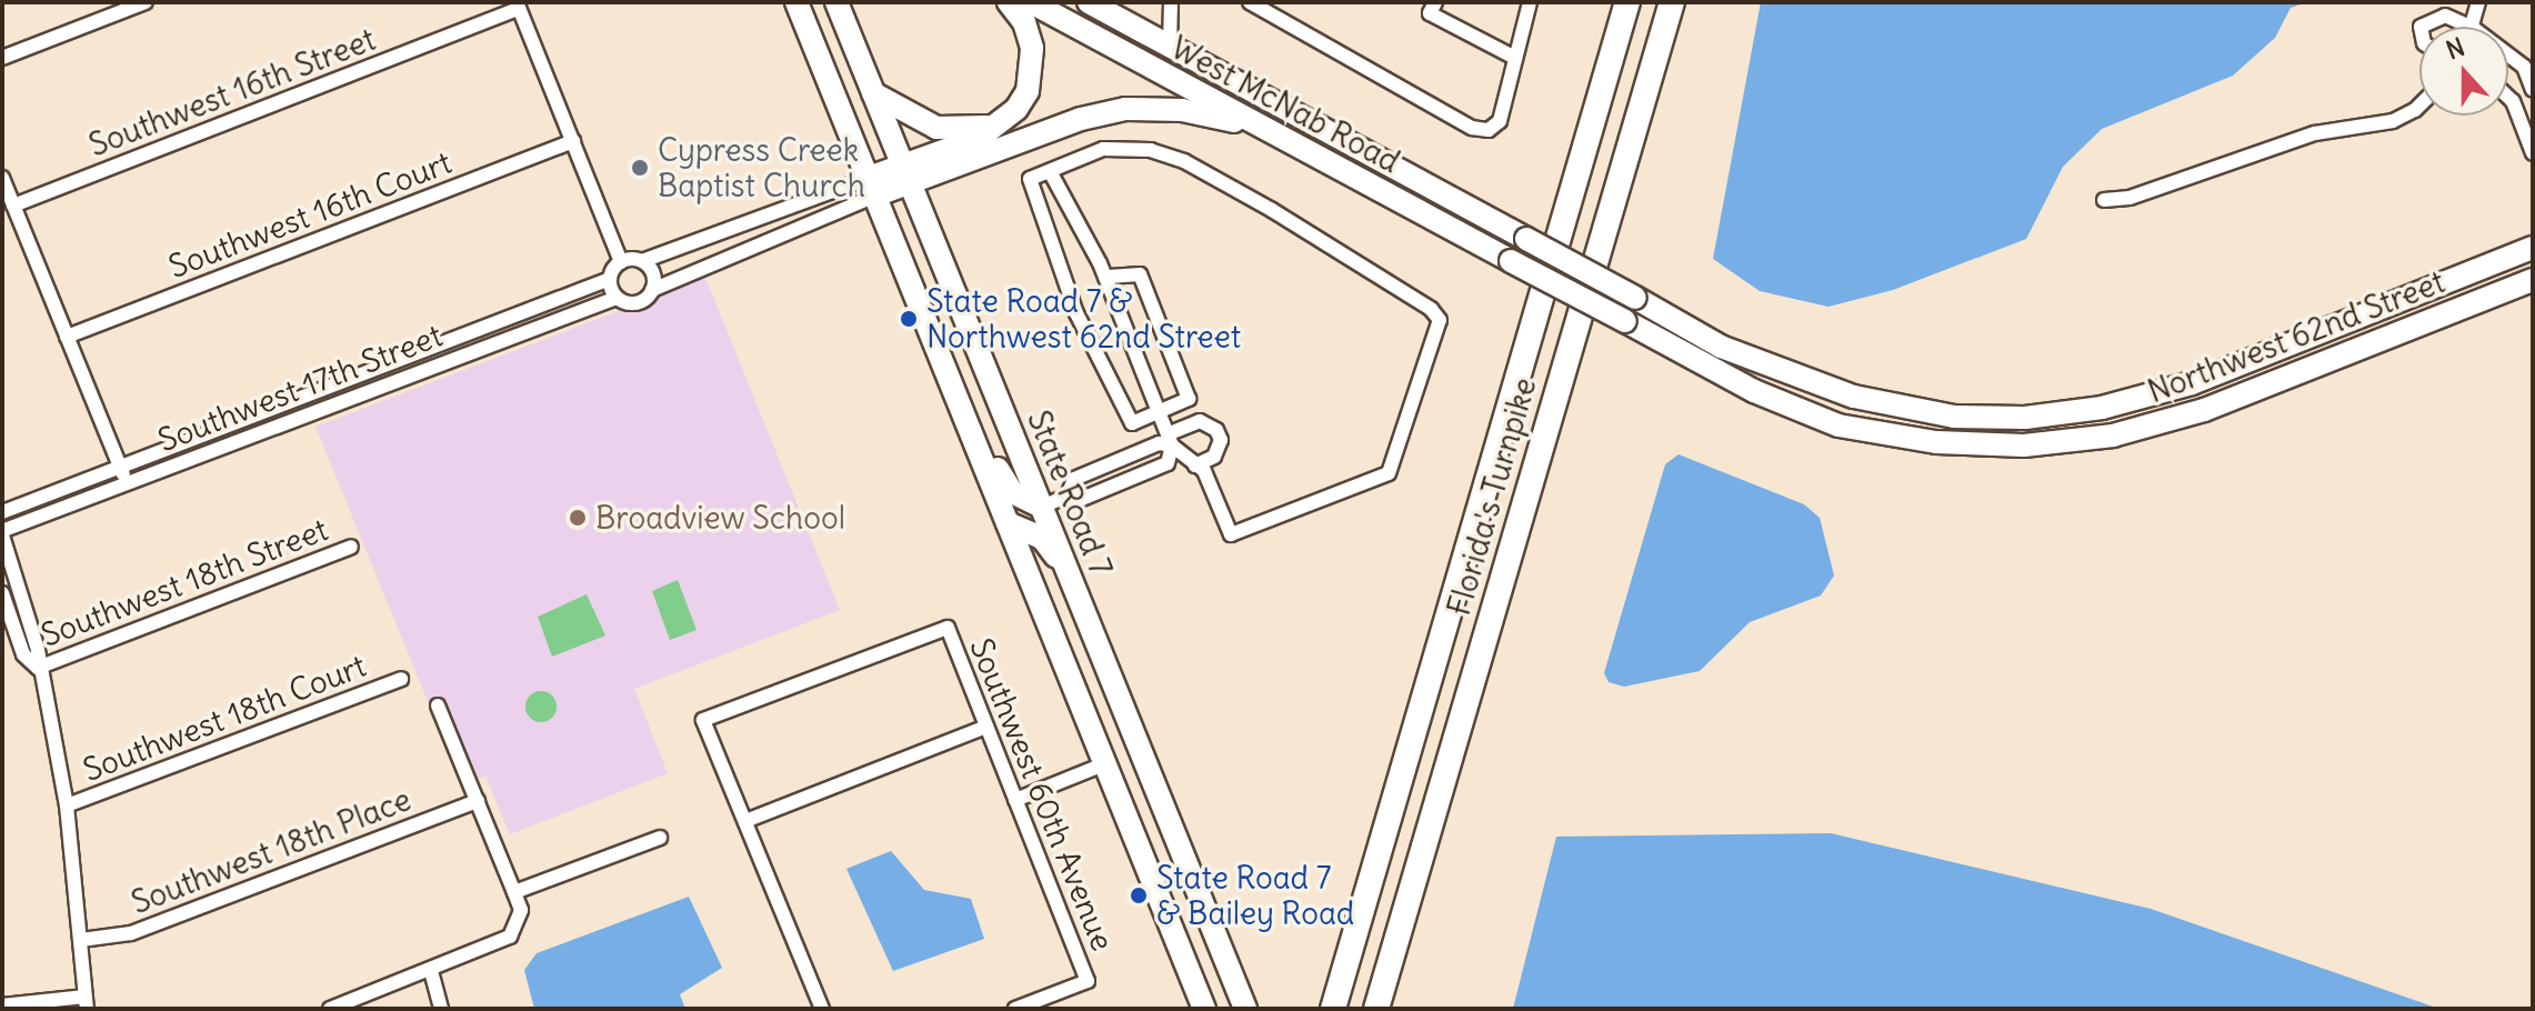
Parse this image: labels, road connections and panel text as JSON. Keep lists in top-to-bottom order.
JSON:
{
  "streets": {
    "highway": ["Florida's Turnpike"],
    "main road": ["West McNab Road", "Northwest 62nd Street", "State Road 7"],
    "street": [
      "Southwest 16th Street",
      "Southwest 16th Court",
      "Southwest 17th Street",
      "Southwest 18th Street",
      "Southwest 18th Court",
      "Southwest 60th Avenue",
      "Southwest 18th Place"
    ]
  },
  "crossings": [
    ["West McNab Road", "Northwest 62nd Street"]
  ],
  "places": [
    "Cypress Creek Baptist Church",
    "State Road 7 & Northwest 62nd Street",
    "Broadview School",
    "State Road 7 & Bailey Road"
  ],
  "north": "top"
}
